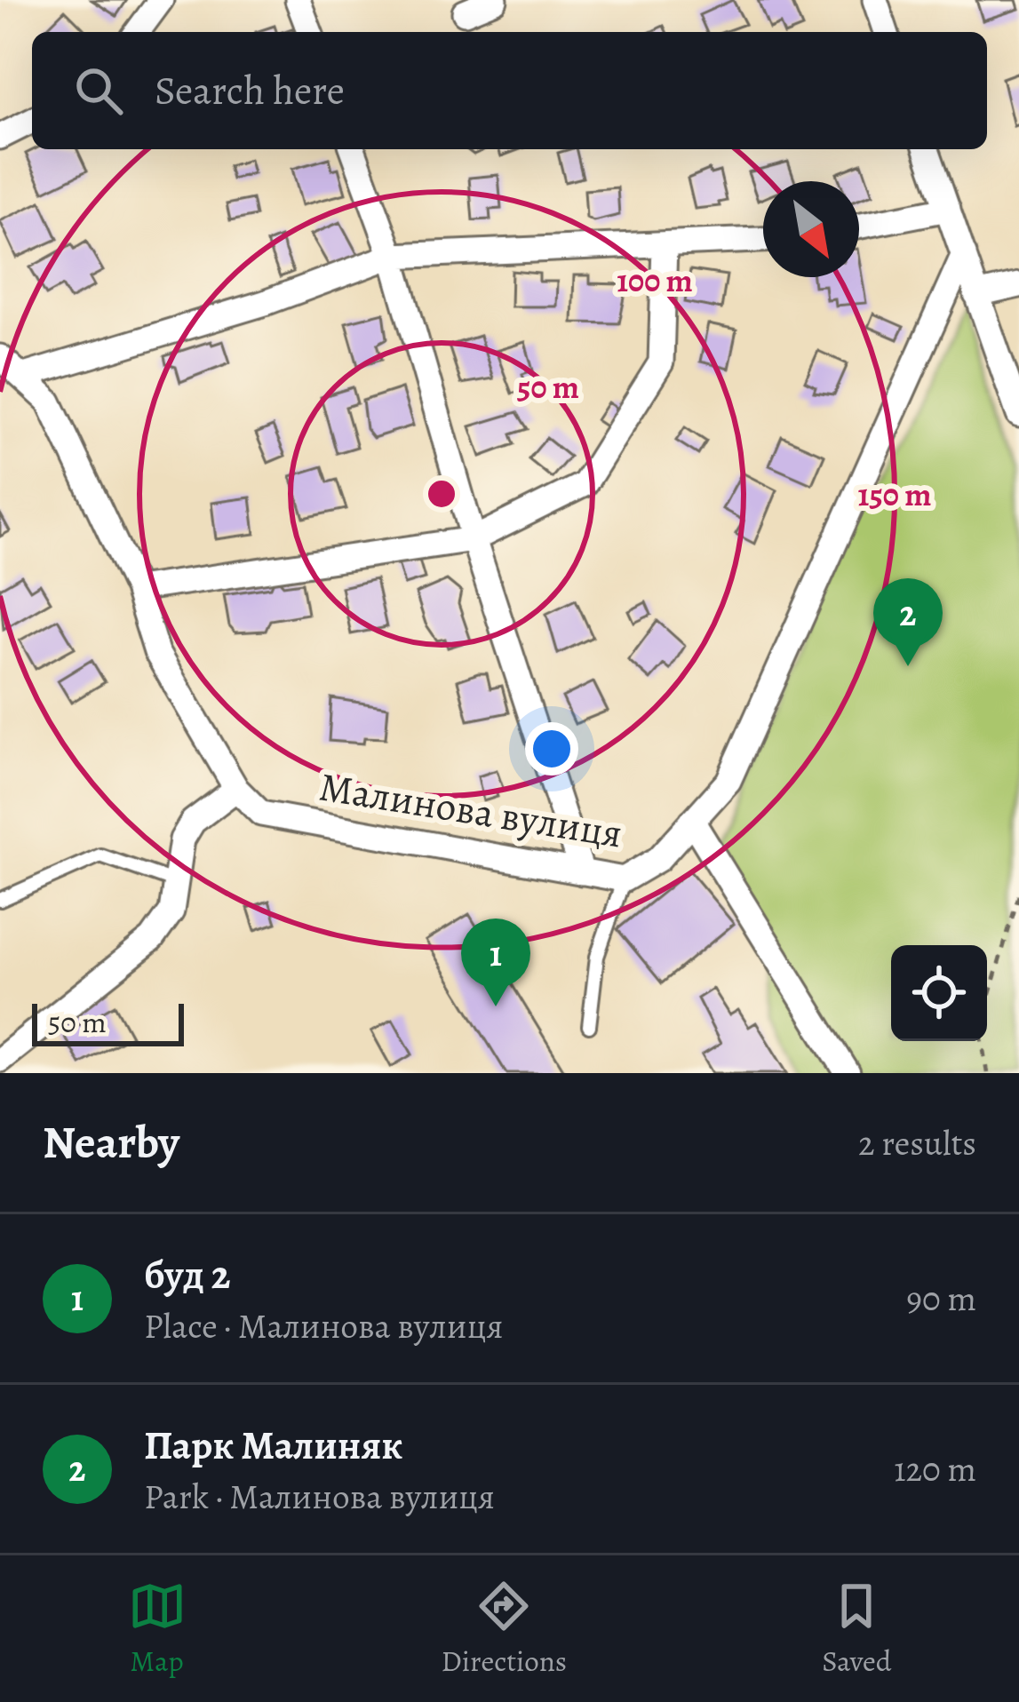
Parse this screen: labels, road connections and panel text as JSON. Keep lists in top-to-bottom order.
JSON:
{
  "streets": {
    "street": ["Малинова вулиця"]
  },
  "scale_bar": "50 m",
  "north": "bottom right",
  "page": {
    "search": "Search here",
    "pins": ["2", "1"],
    "scale": "50 m",
    "heading": ["Nearby", "2 results"],
    "list": [
      {
        "mark": "1",
        "name": "буд 2",
        "note": "Place · Малинова вулиця",
        "value": "90 m"
      },
      {
        "mark": "2",
        "name": "Парк Малиняк",
        "note": "Park · Малинова вулиця",
        "value": "120 m"
      }
    ],
    "nav": ["Map", "Directions", "Saved"]
  },
  "rings": ["100 m", "50 m", "150 m"]
}
